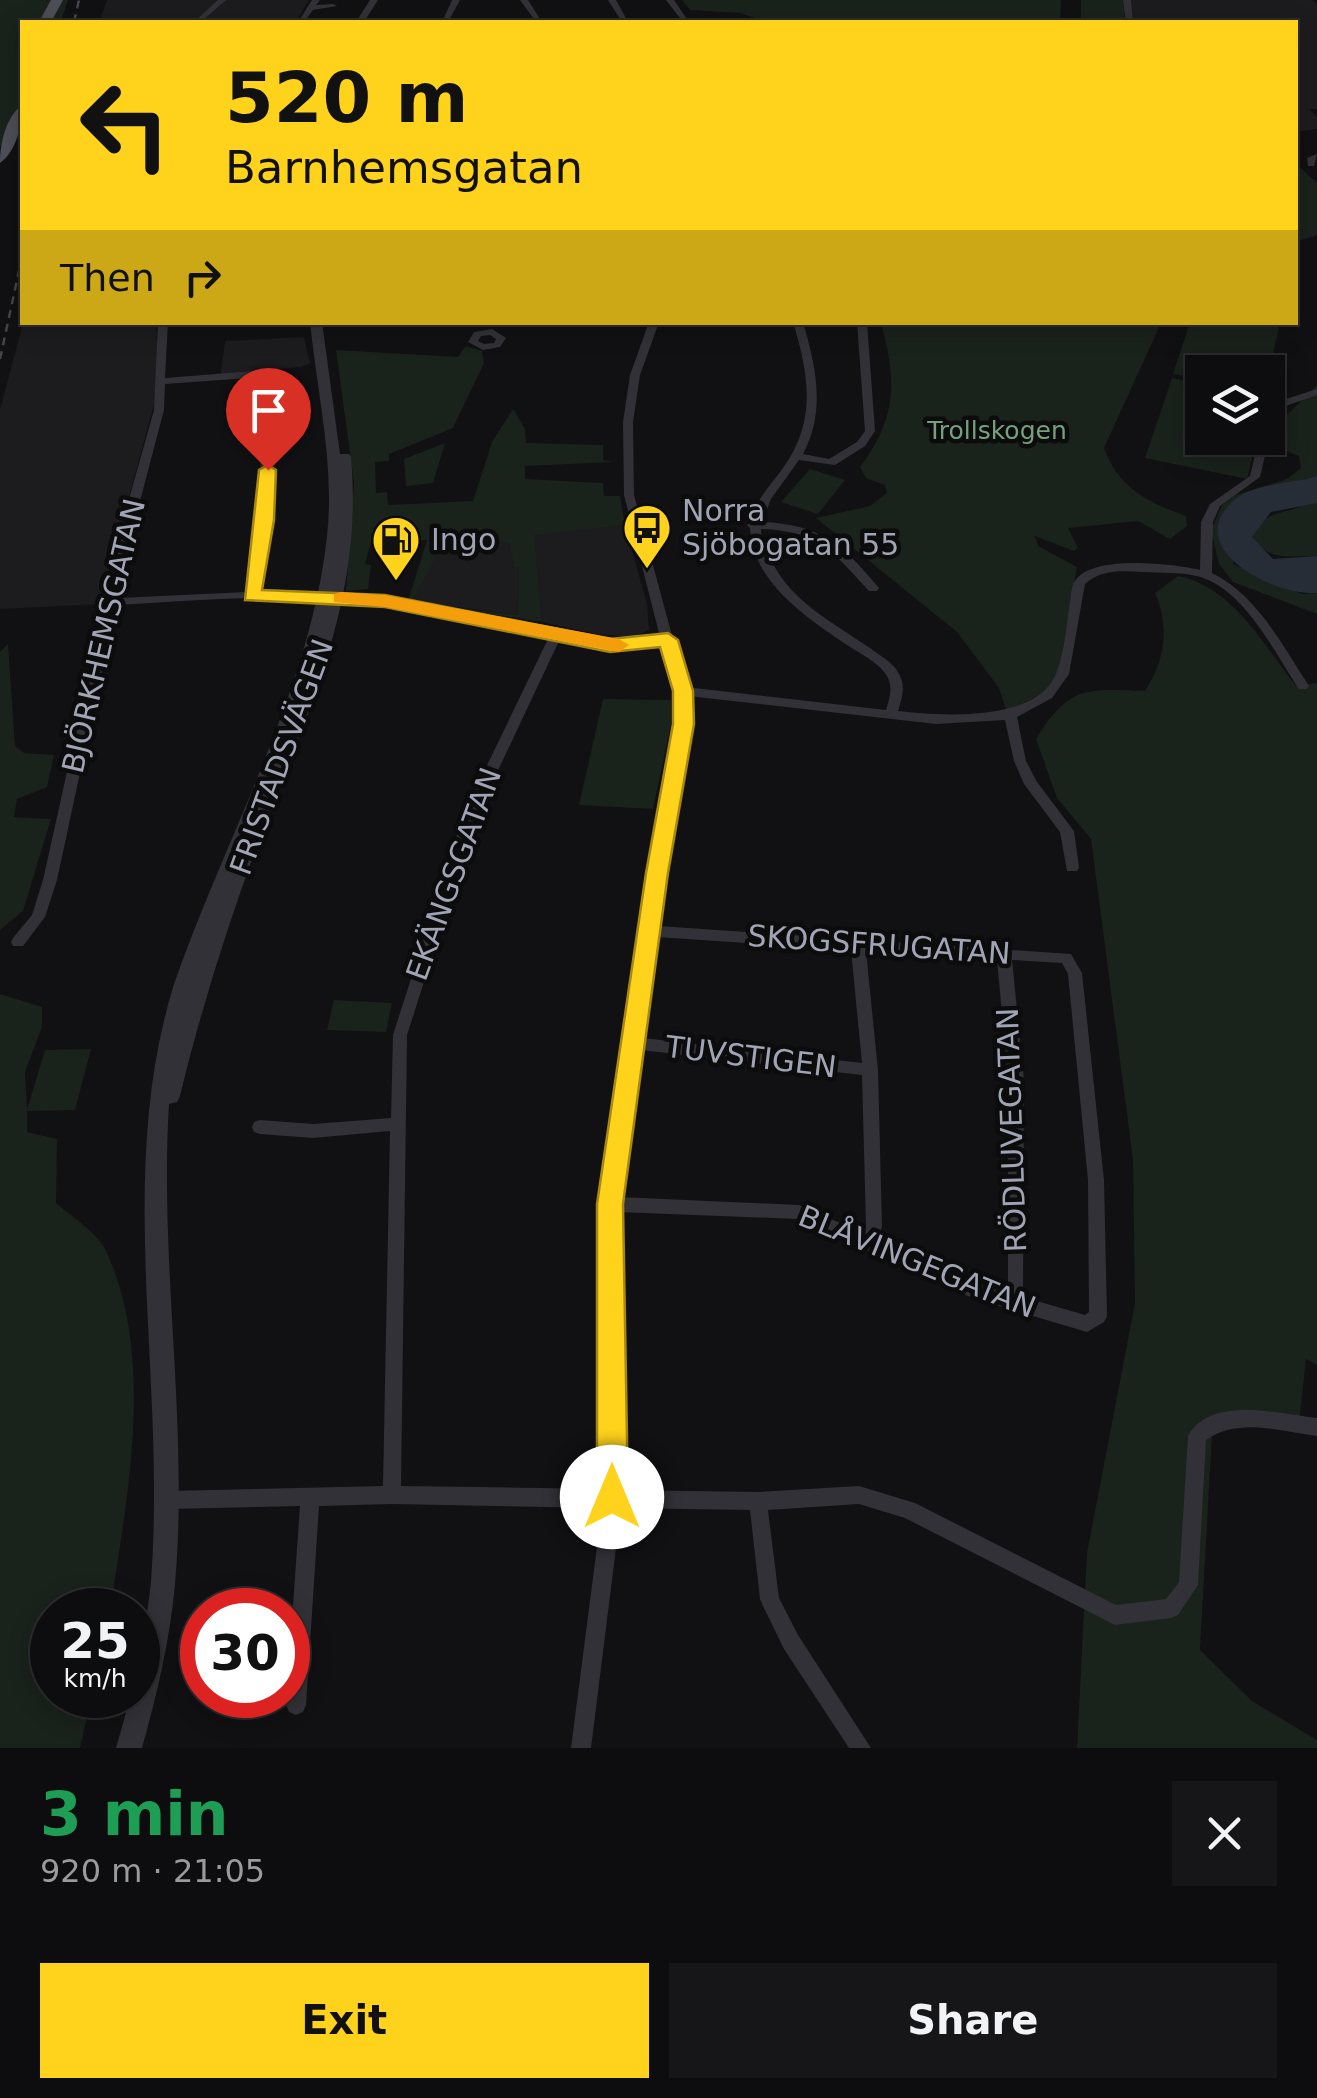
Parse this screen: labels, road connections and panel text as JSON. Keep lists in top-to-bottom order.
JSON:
{
  "streets": {
    "street": [
      "BJÖRKHEMSGATAN",
      "FRISTADSVÄGEN",
      "EKÄNGSGATAN",
      "SKOGSFRUGATAN",
      "TUVSTIGEN",
      "RÖDLUVEGATAN",
      "BLÅVINGEGATAN"
    ]
  },
  "crossings": [
    ["SKOGSFRUGATAN", "RÖDLUVEGATAN"],
    ["SKOGSFRUGATAN", "BLÅVINGEGATAN"],
    ["RÖDLUVEGATAN", "BLÅVINGEGATAN"]
  ],
  "parks": ["Trollskogen"],
  "places": {
    "bus stop": ["Norra Sjöbogatan 55"],
    "fuel station": ["Ingo"]
  },
  "page": {
    "turn": ["520 m", "Barnhemsgatan"],
    "then": "Then",
    "speed": "25 km/h",
    "limit": "30",
    "heading": ["3 min", "920 m · 21:05"],
    "buttons": ["Exit", "Share"]
  }
}
